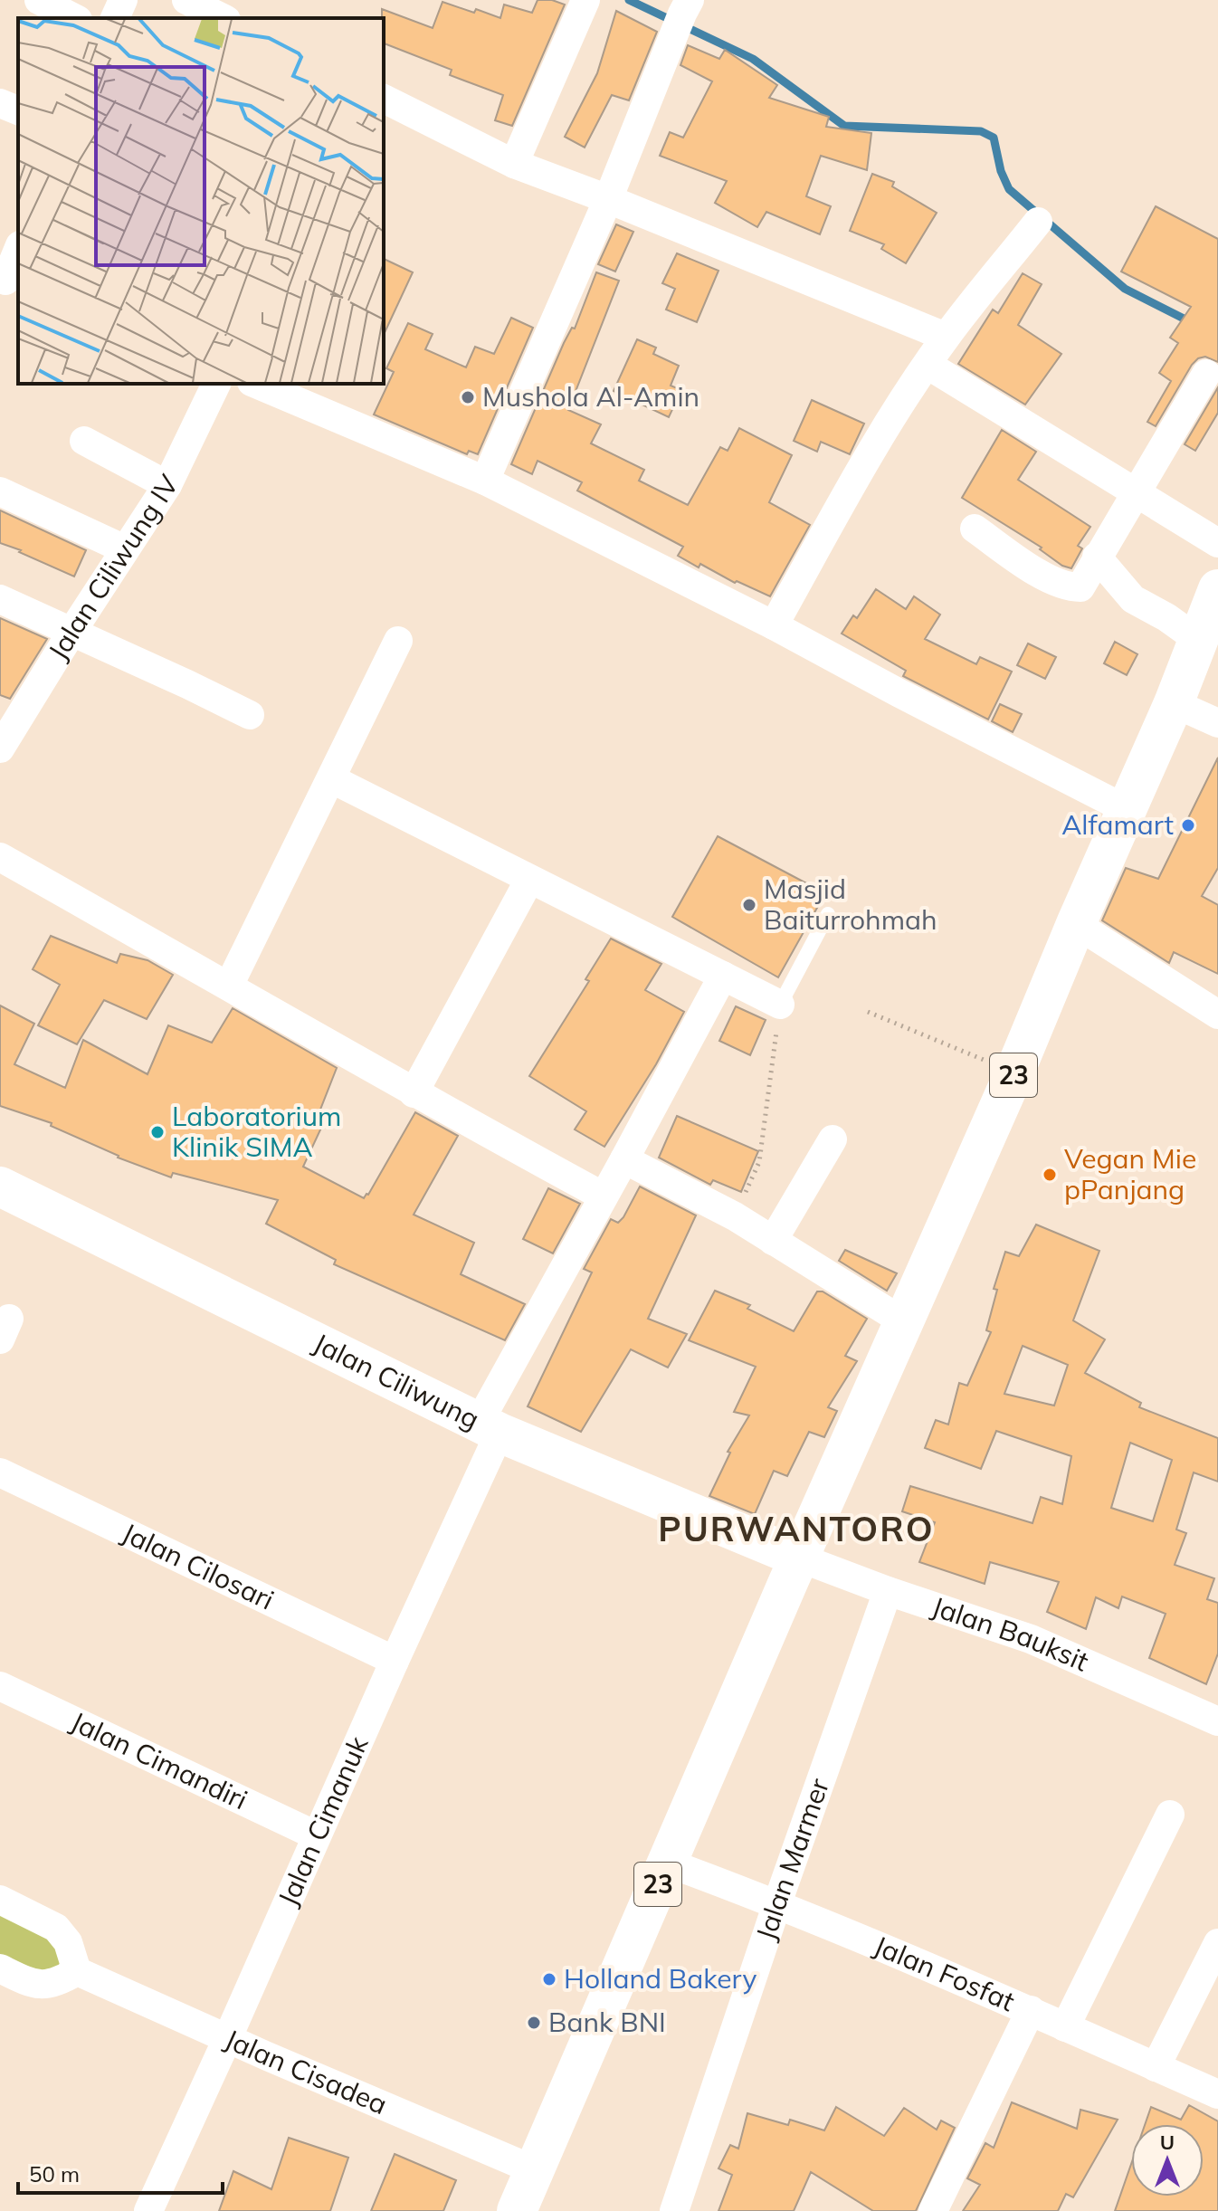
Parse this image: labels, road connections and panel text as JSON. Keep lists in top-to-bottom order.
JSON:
{
  "streets": {
    "main road": ["23", "Jalan Ciliwung"],
    "street": [
      "Jalan Ciliwung IV",
      "Jalan Cilosari",
      "Jalan Bauksit",
      "Jalan Cimandiri",
      "Jalan Cimanuk",
      "Jalan Marmer",
      "Jalan Fosfat",
      "Jalan Cisadea"
    ]
  },
  "crossings": [
    ["23", "Jalan Ciliwung"],
    ["23", "Jalan Bauksit"],
    ["23", "Jalan Fosfat"],
    ["23", "Jalan Cisadea"],
    ["Jalan Ciliwung", "Jalan Bauksit"],
    ["Jalan Ciliwung", "Jalan Cimanuk"],
    ["Jalan Cilosari", "Jalan Cimanuk"],
    ["Jalan Bauksit", "Jalan Marmer"],
    ["Jalan Cimandiri", "Jalan Cimanuk"],
    ["Jalan Cimanuk", "Jalan Cisadea"],
    ["Jalan Marmer", "Jalan Fosfat"]
  ],
  "districts": ["PURWANTORO"],
  "places": [
    "Mushola Al-Amin",
    "Alfamart",
    "Masjid Baiturrohmah",
    "Laboratorium Klinik SIMA",
    "Vegan Mie pPanjang",
    "Holland Bakery",
    "Bank BNI"
  ],
  "scale_bar": "50 m",
  "north": "top"
}
